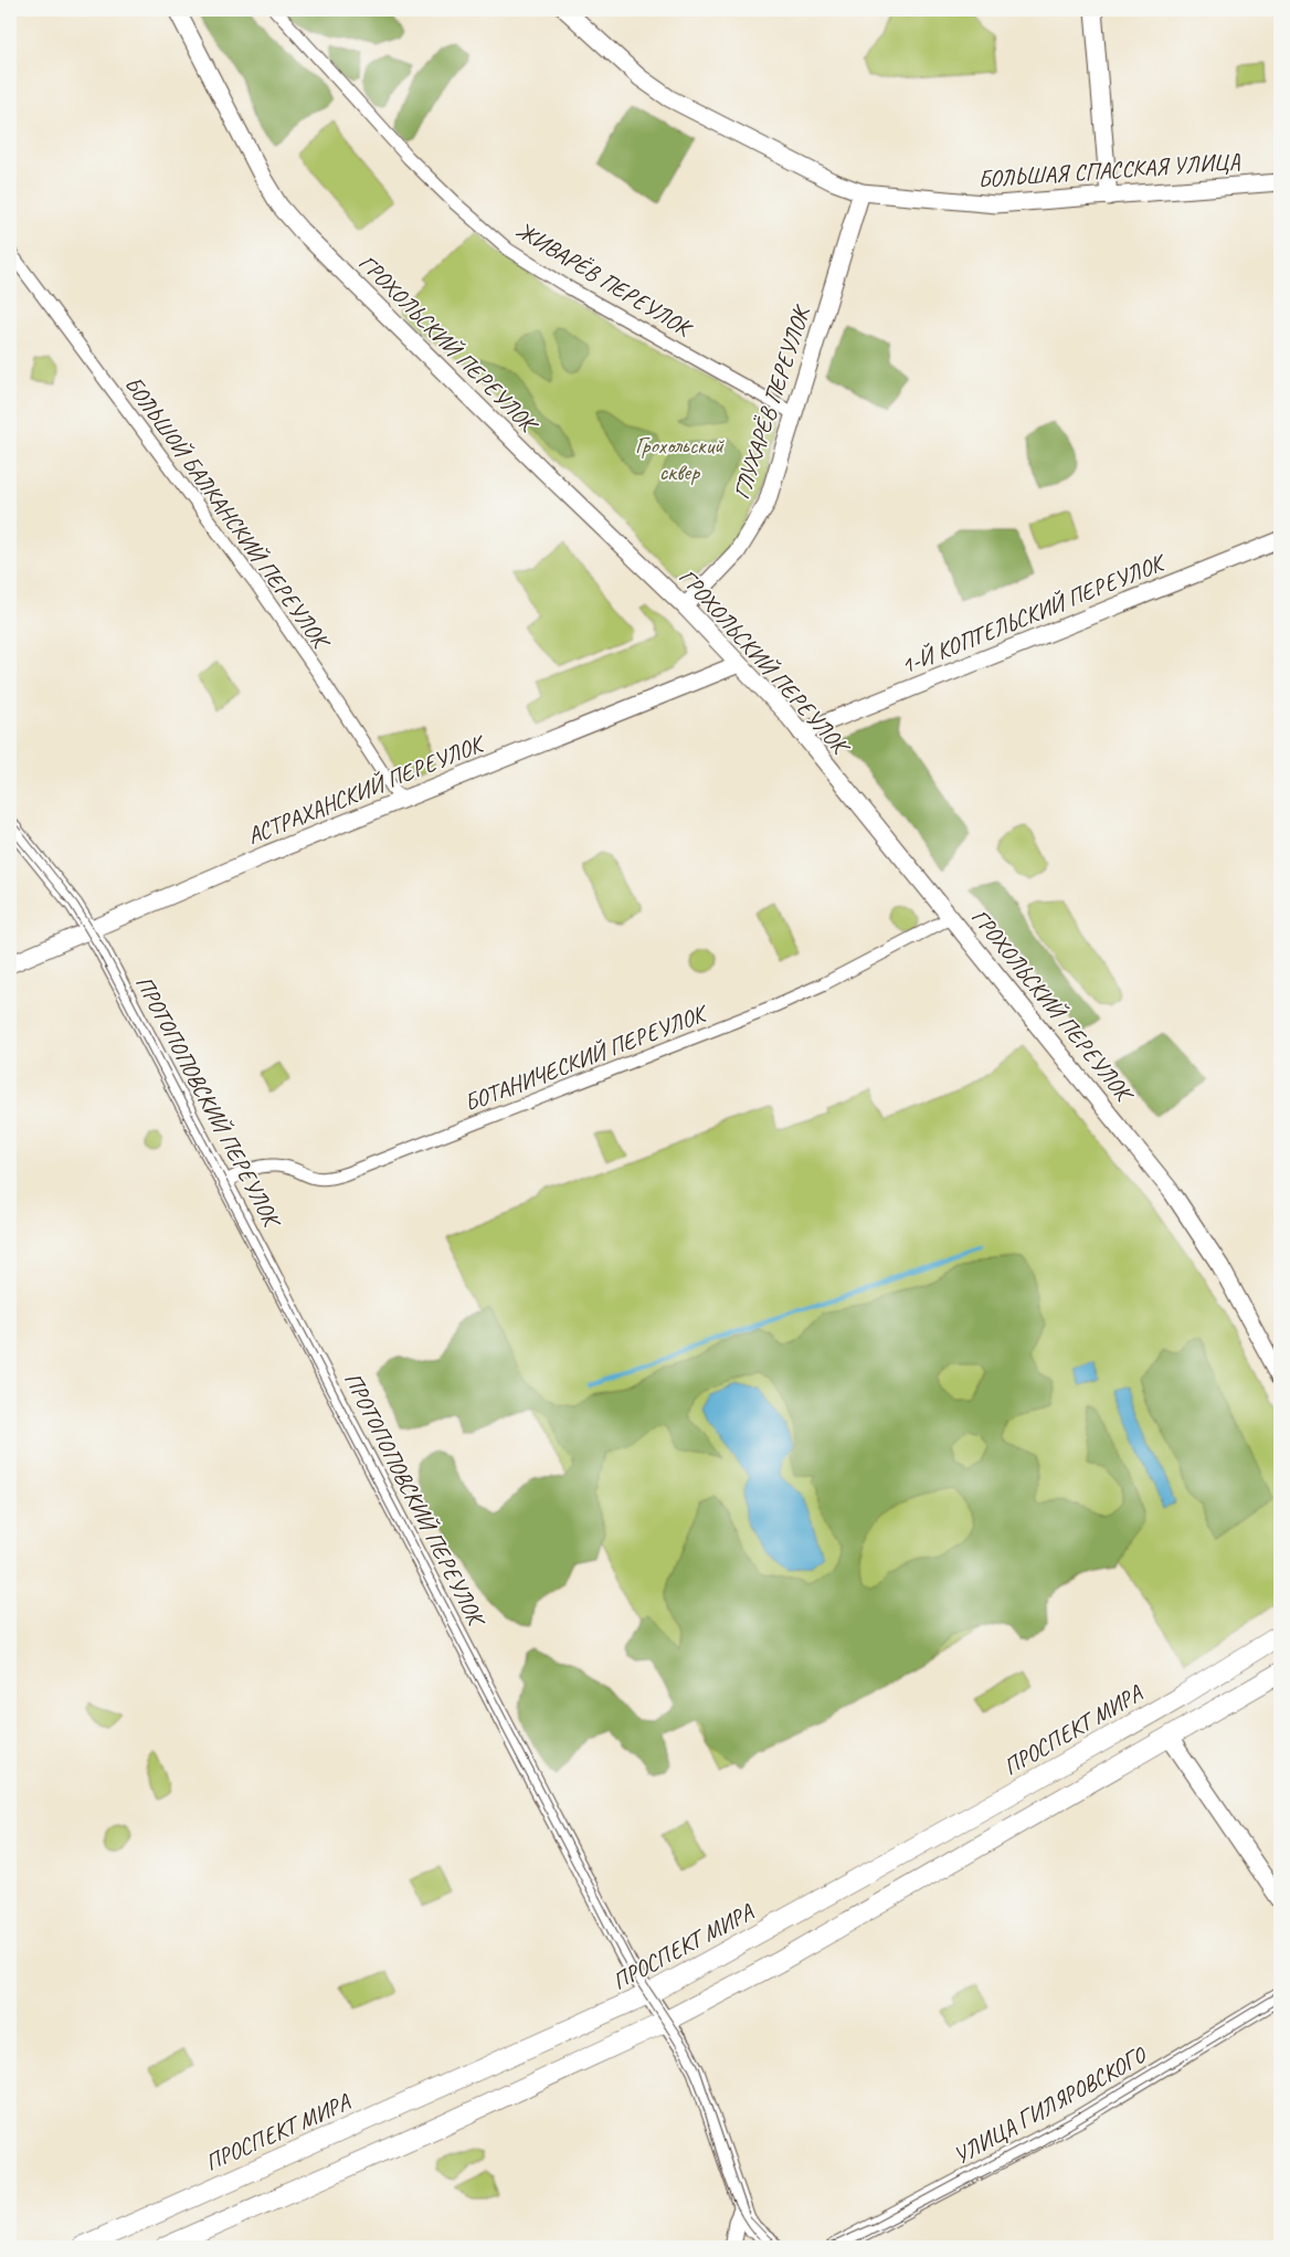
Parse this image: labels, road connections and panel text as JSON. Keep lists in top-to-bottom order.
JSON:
{
  "streets": {
    "main road": ["ПРОСПЕКТ МИРА"],
    "street": [
      "БОЛЬШАЯ СПАССКАЯ УЛИЦА",
      "ЖИВАРЁВ ПЕРЕУЛОК",
      "ГРОХОЛЬСКИЙ ПЕРЕУЛОК",
      "ГЛУХАРЁВ ПЕРЕУЛОК",
      "БОЛЬШОЙ БАЛКАНСКИЙ ПЕРЕУЛОК",
      "1-Й КОПТЕЛЬСКИЙ ПЕРЕУЛОК",
      "АСТРАХАНСКИЙ ПЕРЕУЛОК",
      "БОТАНИЧЕСКИЙ ПЕРЕУЛОК",
      "ПРОТОПОПОВСКИЙ ПЕРЕУЛОК",
      "УЛИЦА ГИЛЯРОВСКОГО"
    ]
  },
  "crossings": [
    ["БОЛЬШАЯ СПАССКАЯ УЛИЦА", "ГЛУХАРЁВ ПЕРЕУЛОК"],
    ["ЖИВАРЁВ ПЕРЕУЛОК", "ГЛУХАРЁВ ПЕРЕУЛОК"],
    ["ГРОХОЛЬСКИЙ ПЕРЕУЛОК", "ГЛУХАРЁВ ПЕРЕУЛОК"],
    ["ГРОХОЛЬСКИЙ ПЕРЕУЛОК", "1-Й КОПТЕЛЬСКИЙ ПЕРЕУЛОК"],
    ["ГРОХОЛЬСКИЙ ПЕРЕУЛОК", "АСТРАХАНСКИЙ ПЕРЕУЛОК"],
    ["ГРОХОЛЬСКИЙ ПЕРЕУЛОК", "БОТАНИЧЕСКИЙ ПЕРЕУЛОК"],
    ["БОЛЬШОЙ БАЛКАНСКИЙ ПЕРЕУЛОК", "АСТРАХАНСКИЙ ПЕРЕУЛОК"],
    ["АСТРАХАНСКИЙ ПЕРЕУЛОК", "ПРОТОПОПОВСКИЙ ПЕРЕУЛОК"],
    ["БОТАНИЧЕСКИЙ ПЕРЕУЛОК", "ПРОТОПОПОВСКИЙ ПЕРЕУЛОК"],
    ["ПРОТОПОПОВСКИЙ ПЕРЕУЛОК", "ПРОСПЕКТ МИРА"]
  ],
  "parks": ["Грохольский сквер"]
}
